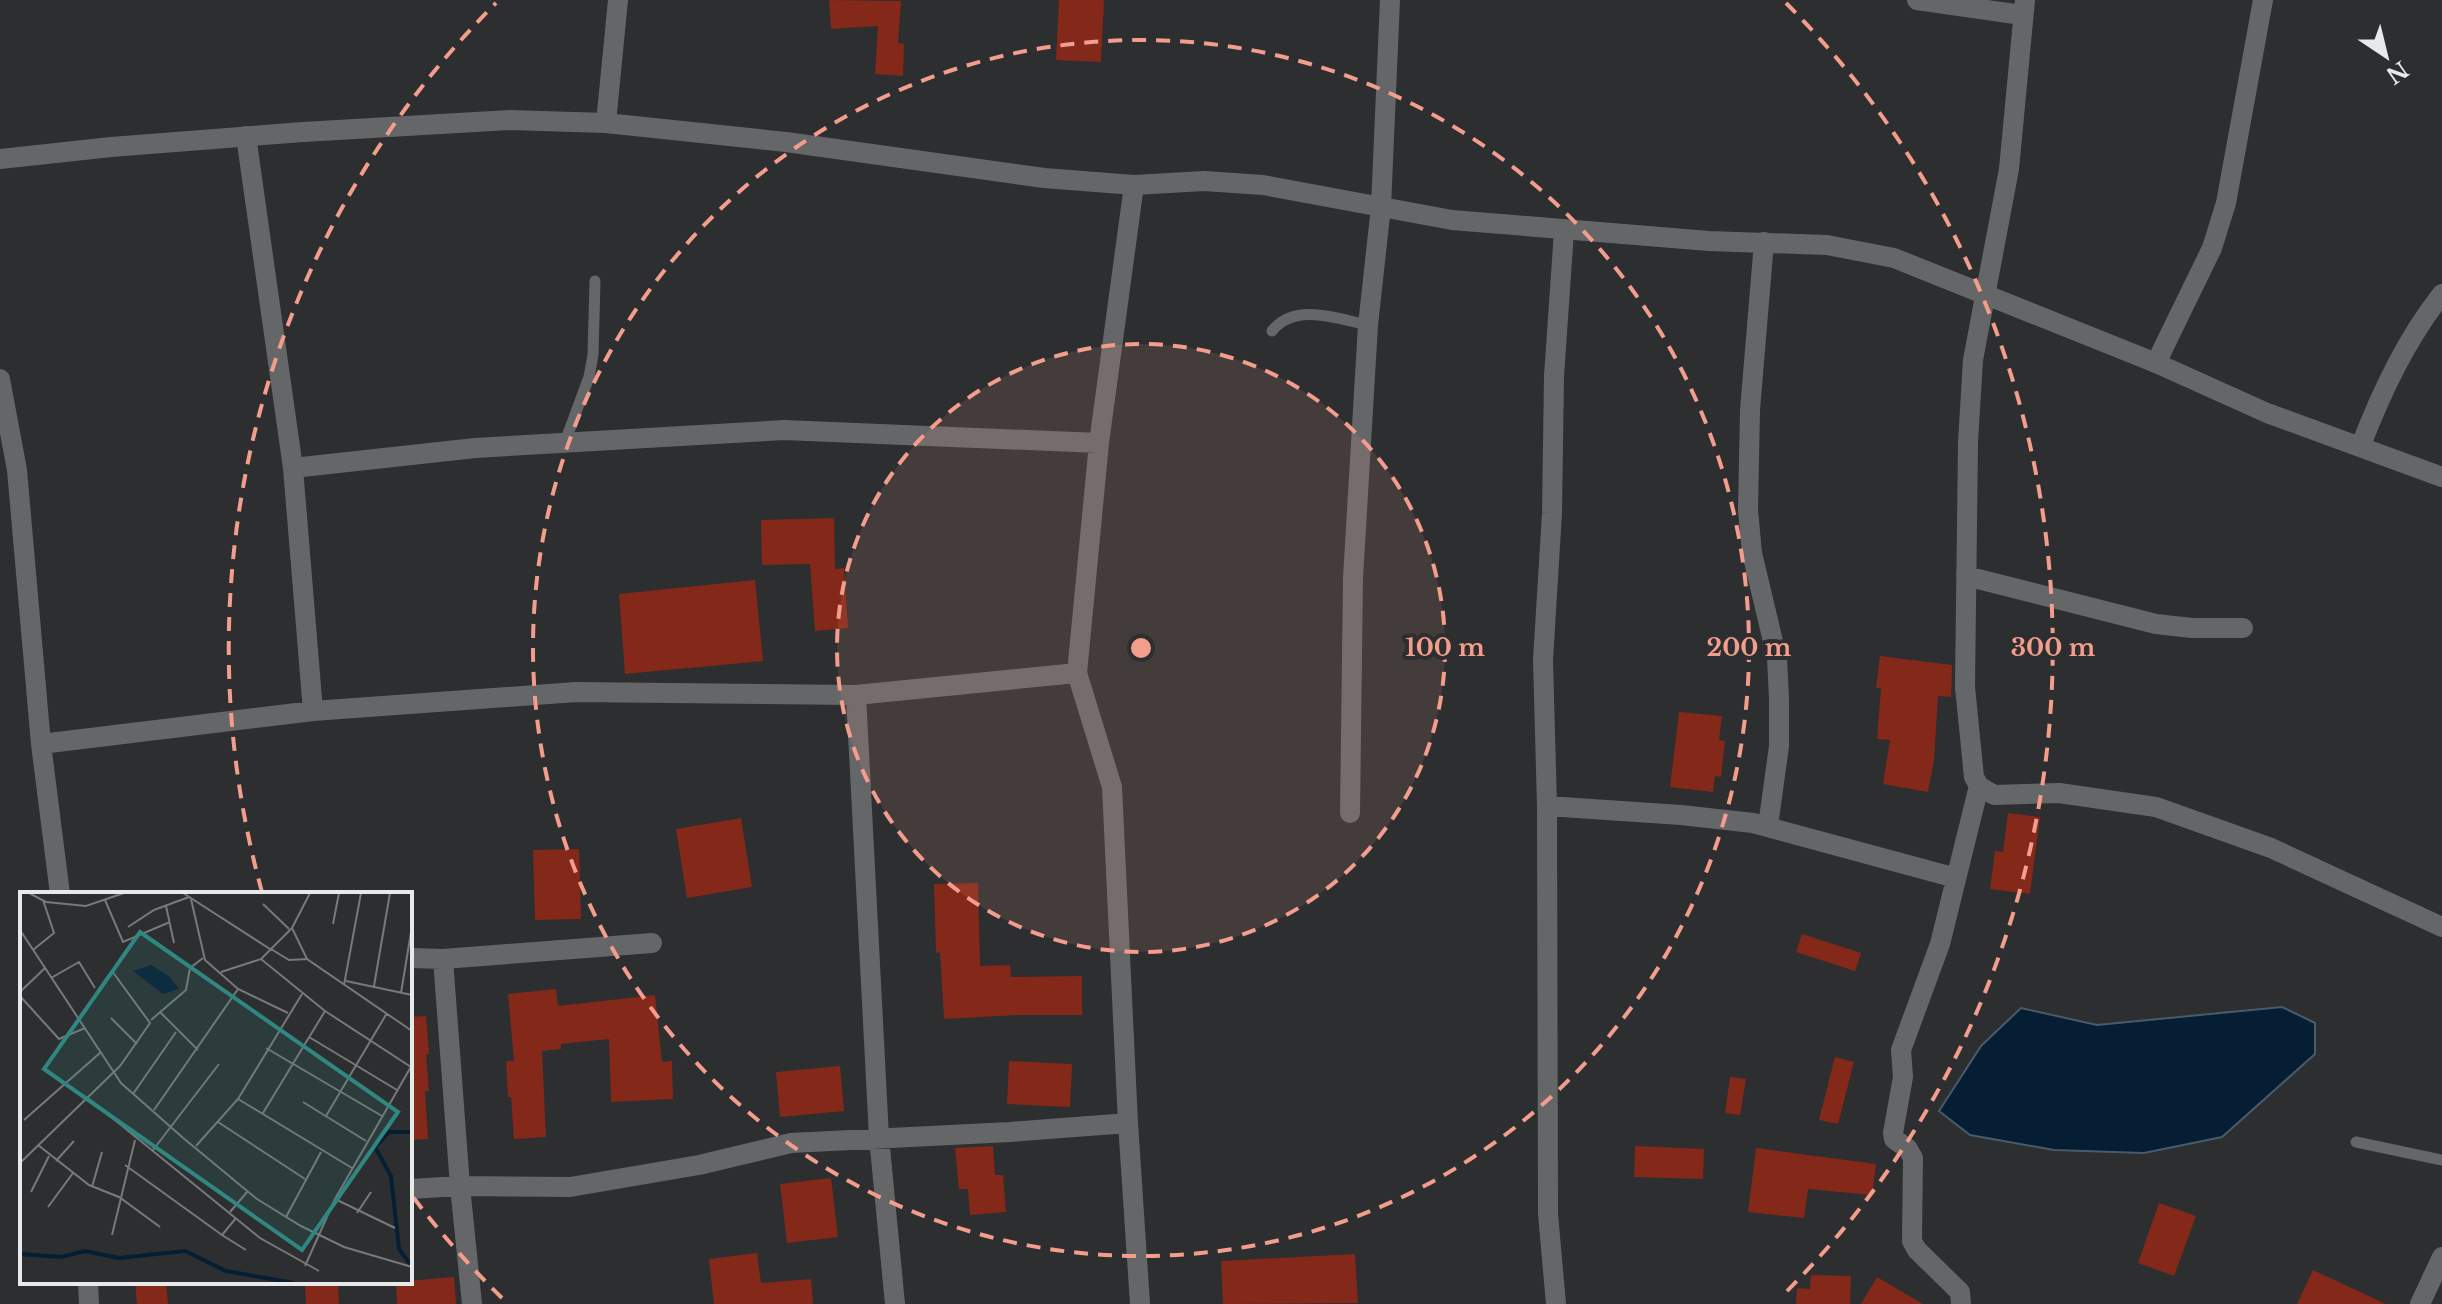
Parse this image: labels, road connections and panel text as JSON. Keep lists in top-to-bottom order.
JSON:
{
  "north": "bottom right",
  "rings": ["100 m", "200 m", "300 m"]
}
